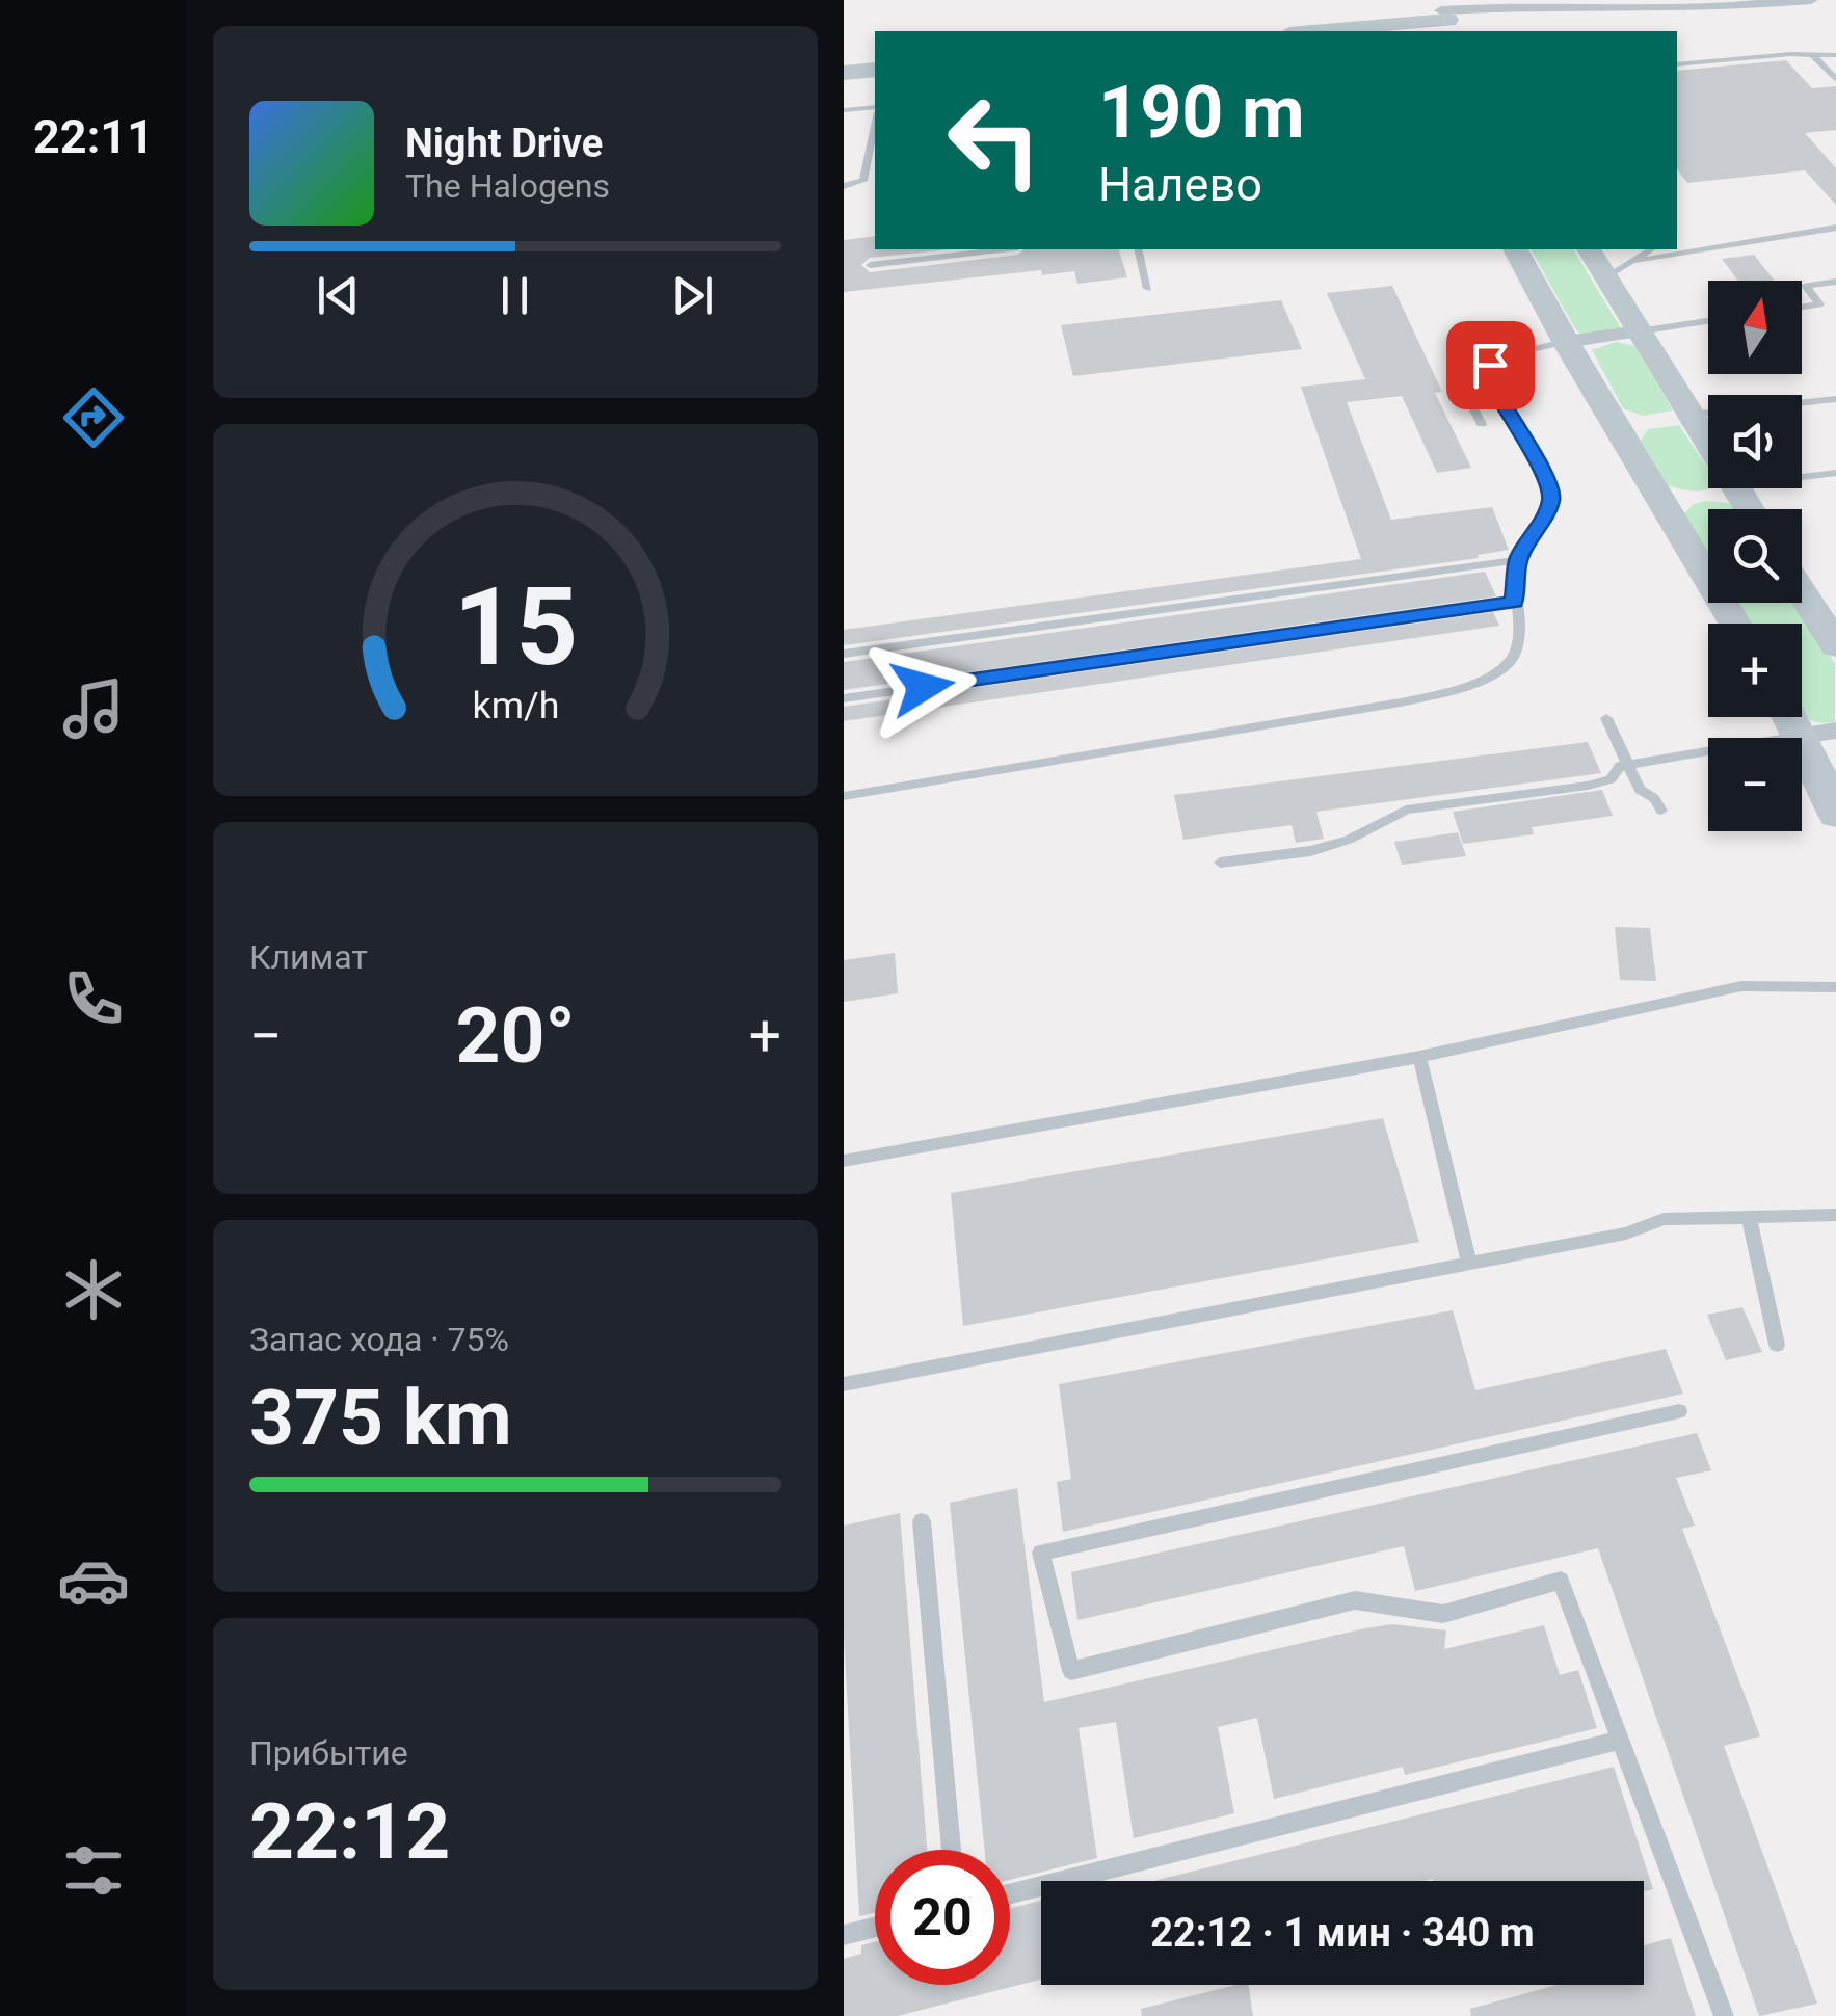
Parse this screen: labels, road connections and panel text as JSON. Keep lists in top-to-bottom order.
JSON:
{
  "north": "top",
  "page": {
    "tabs": "22:11",
    "turn": ["190 m", "Налево"],
    "song": ["Night Drive", "The Halogens"],
    "map_buttons": ["+", "−"],
    "tile": [
      "Климат",
      ["Запас хода · 75%", "375 km"],
      ["Прибытие", "22:12"]
    ],
    "heat": ["−", "20°", "+"],
    "limit": "20",
    "trip": "22:12 · 1 мин · 340 m",
    "gauge": ["15", "km/h"]
  }
}
